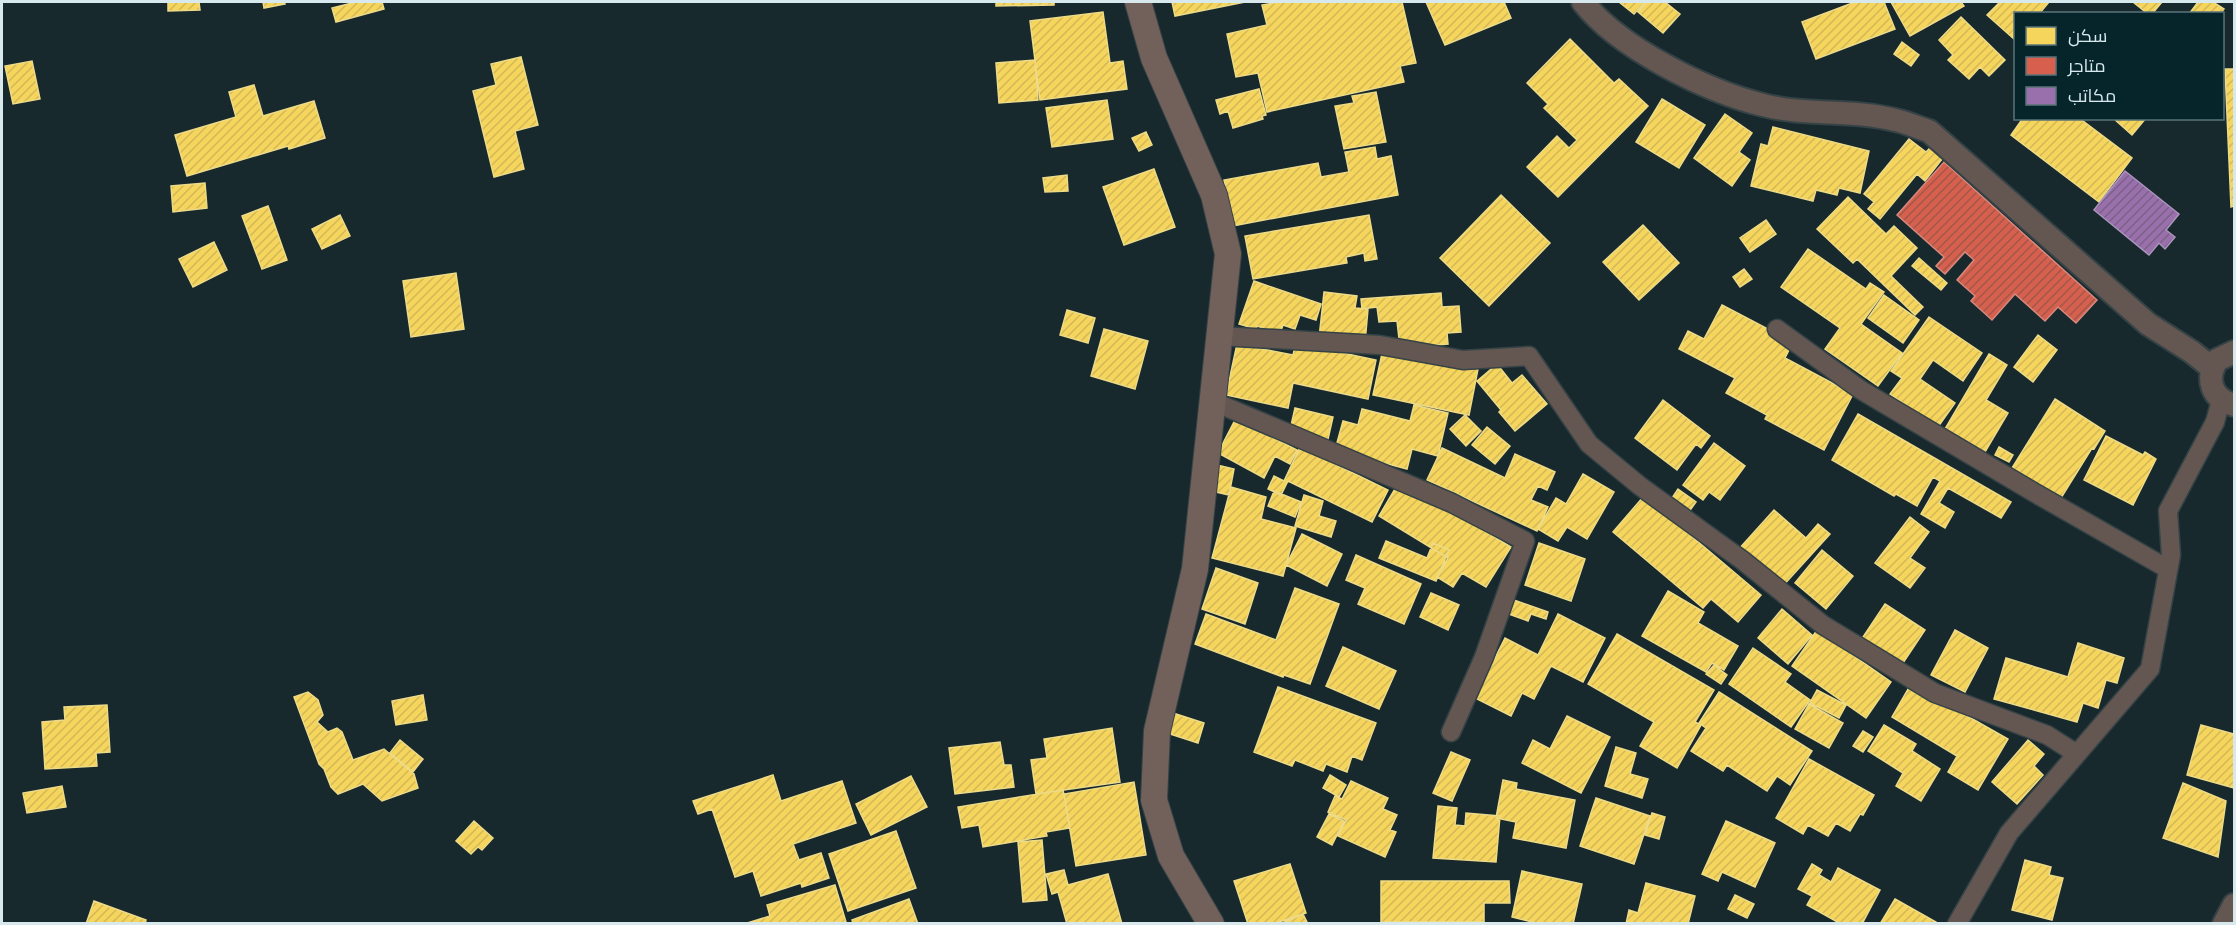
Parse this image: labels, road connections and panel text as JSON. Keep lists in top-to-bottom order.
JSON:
{
  "legend": ["سكن", "متاجر", "مكاتب"]
}
